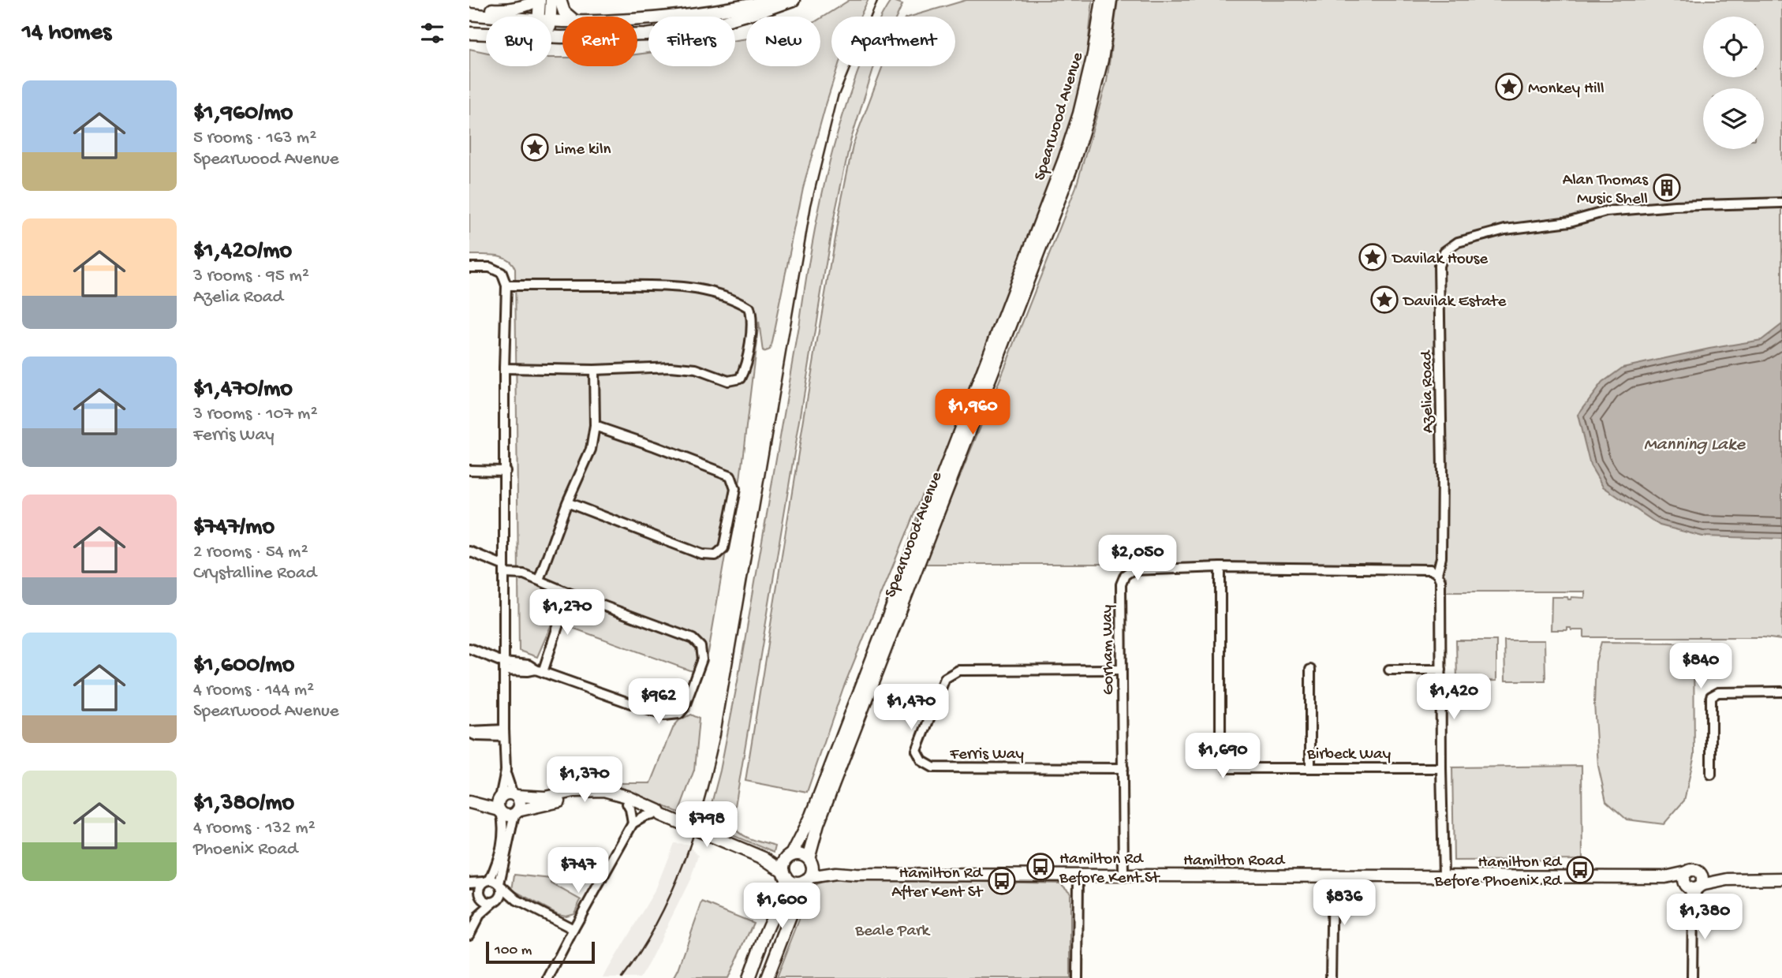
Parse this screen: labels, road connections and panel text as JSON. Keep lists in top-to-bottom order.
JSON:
{
  "streets": {
    "main road": ["Spearwood Avenue", "Hamilton Road"],
    "street": [
      "Azelia Road",
      "Gorham Way",
      "Ferris Way",
      "Birbeck Way"
    ]
  },
  "crossings": [
    ["Spearwood Avenue", "Hamilton Road"],
    ["Azelia Road", "Gorham Way"],
    ["Azelia Road", "Birbeck Way"],
    ["Azelia Road", "Hamilton Road"],
    ["Gorham Way", "Ferris Way"],
    ["Gorham Way", "Birbeck Way"],
    ["Gorham Way", "Hamilton Road"]
  ],
  "water": ["Manning Lake"],
  "parks": ["Beale Park"],
  "places": {
    "place": [
      "Monkey Hill",
      "Lime kiln",
      "Davilak House",
      "Davilak Estate"
    ],
    "building": ["Alan Thomas Music Shell"],
    "bus stop": ["Hamilton Rd Before Kent St", "Hamilton Rd Before Phoenix Rd", "Hamilton Rd After Kent St"]
  },
  "scale_bar": "100 m",
  "page": {
    "heading": "14 homes",
    "chip": [
      "Buy",
      "Rent",
      "Filters",
      "New",
      "Apartment"
    ],
    "list": [
      {
        "name": "$1,960/mo",
        "note": "5 rooms · 163 m² · Spearwood Avenue"
      },
      {
        "name": "$1,420/mo",
        "note": "3 rooms · 95 m² · Azelia Road"
      },
      {
        "name": "$1,470/mo",
        "note": "3 rooms · 107 m² · Ferris Way"
      },
      {
        "name": "$747/mo",
        "note": "2 rooms · 54 m² · Crystalline Road"
      },
      {
        "name": "$1,600/mo",
        "note": "4 rooms · 144 m² · Spearwood Avenue"
      },
      {
        "name": "$1,380/mo",
        "note": "4 rooms · 132 m² · Phoenix Road"
      }
    ],
    "price": [
      "$1,960",
      "$2,050",
      "$1,270",
      "$840",
      "$1,420",
      "$962",
      "$1,470",
      "$1,690",
      "$1,370",
      "$798",
      "$747",
      "$836",
      "$1,600",
      "$1,380"
    ],
    "scale": "100 m"
  }
}
